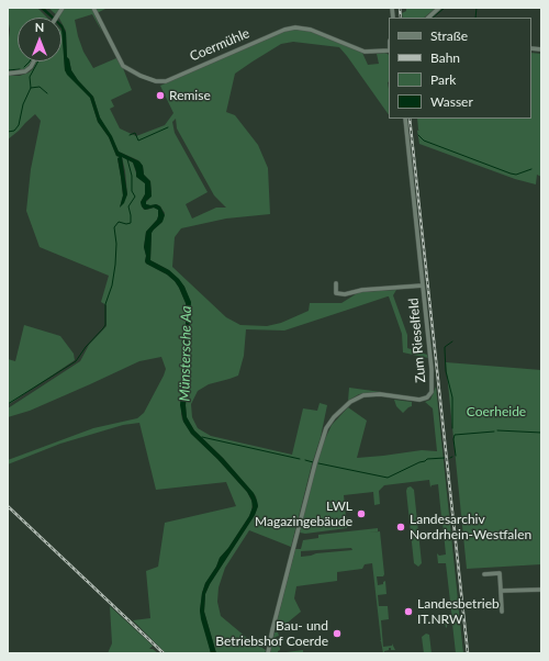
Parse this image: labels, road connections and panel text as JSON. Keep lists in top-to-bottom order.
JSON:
{
  "streets": {
    "street": ["Coermühle", "Zum Rieselfeld"]
  },
  "water": ["Münstersche Aa"],
  "parks": ["Coerheide"],
  "places": [
    "Remise",
    "LWL Magazingebäude",
    "Landesarchiv Nordrhein-Westfalen",
    "Landesbetrieb IT.NRW",
    "Bau- und Betriebshof Coerde"
  ],
  "legend": [
    "Straße",
    "Bahn",
    "Park",
    "Wasser"
  ],
  "north": "top"
}
